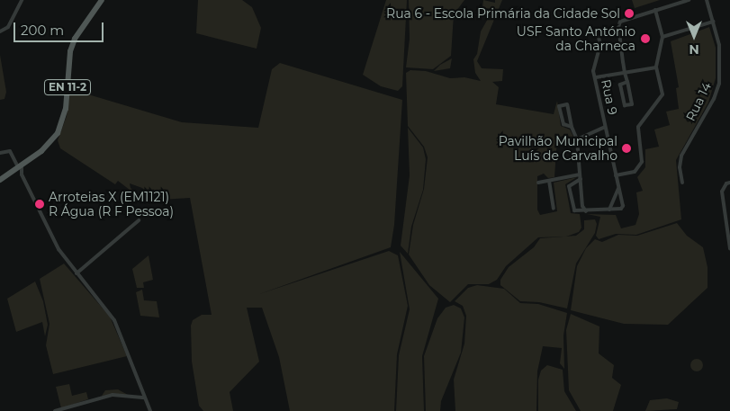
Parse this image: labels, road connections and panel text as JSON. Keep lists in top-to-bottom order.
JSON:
{
  "streets": {
    "main road": ["EN 11-2"],
    "street": ["Rua 9", "Rua 14"]
  },
  "places": [
    "Rua 6 - Escola Primária da Cidade Sol",
    "USF Santo António da Charneca",
    "Pavilhão Municipal Luís de Carvalho",
    "Arroteias X (EM1121) R Água (R F Pessoa)"
  ],
  "scale_bar": "200 m",
  "north": "bottom"
}
